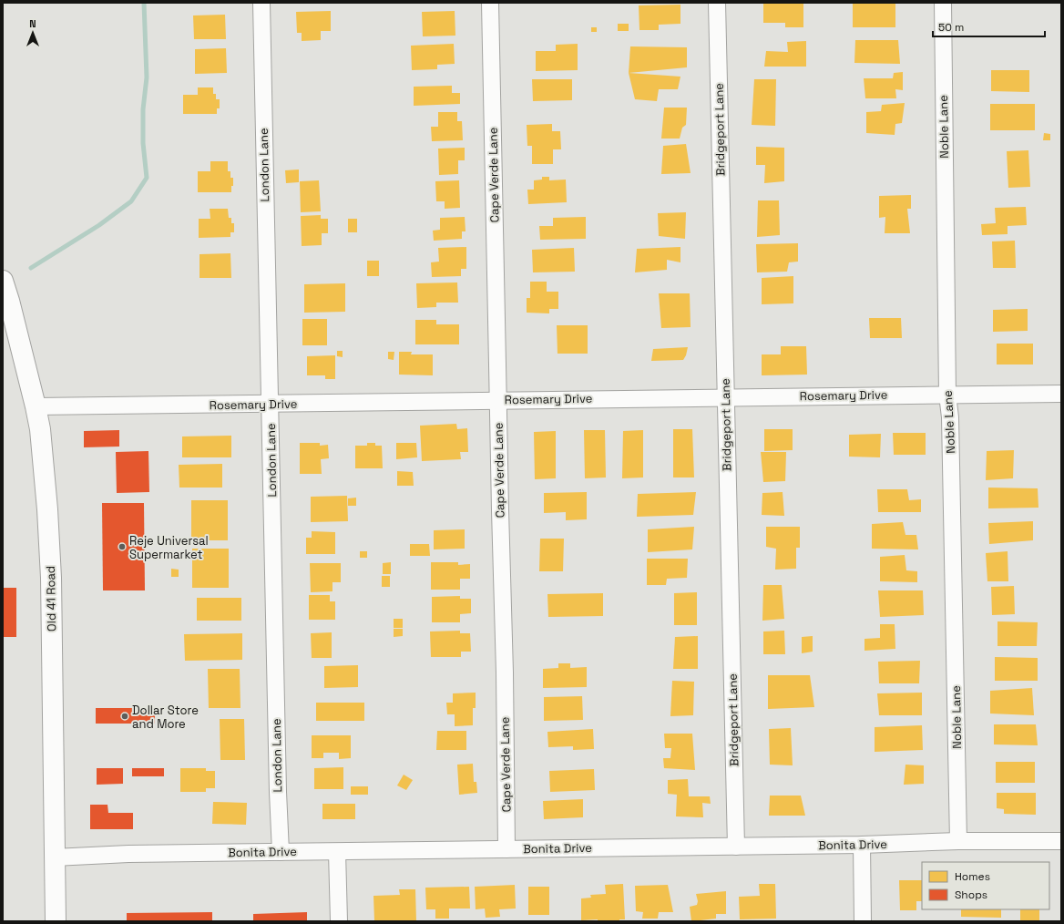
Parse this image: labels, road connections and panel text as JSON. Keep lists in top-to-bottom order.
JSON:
{
  "streets": {
    "street": [
      "Noble Lane",
      "Bridgeport Lane",
      "London Lane",
      "Cape Verde Lane",
      "Rosemary Drive",
      "Old 41 Road",
      "Bonita Drive"
    ]
  },
  "crossings": [
    ["Noble Lane", "Rosemary Drive"],
    ["Noble Lane", "Bonita Drive"],
    ["Bridgeport Lane", "Rosemary Drive"],
    ["Bridgeport Lane", "Bonita Drive"],
    ["London Lane", "Rosemary Drive"],
    ["London Lane", "Bonita Drive"],
    ["Cape Verde Lane", "Rosemary Drive"],
    ["Cape Verde Lane", "Bonita Drive"],
    ["Rosemary Drive", "Old 41 Road"],
    ["Old 41 Road", "Bonita Drive"]
  ],
  "places": ["Reje Universal Supermarket", "Dollar Store and More"],
  "legend": ["Homes", "Shops"],
  "scale_bar": "50 m",
  "north": "top"
}
